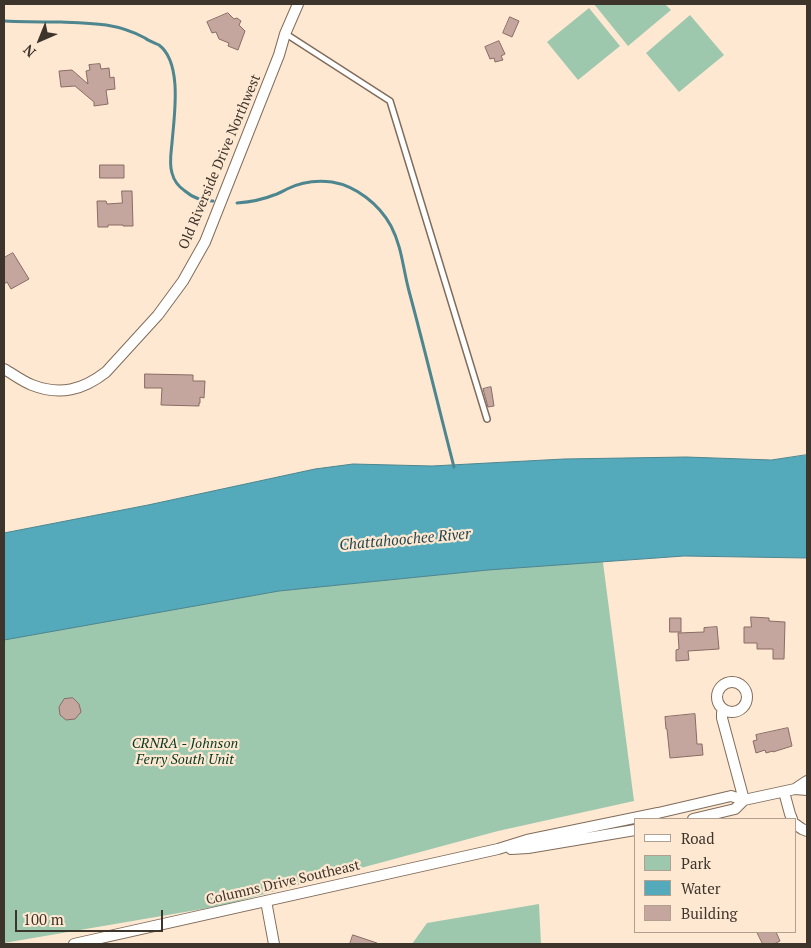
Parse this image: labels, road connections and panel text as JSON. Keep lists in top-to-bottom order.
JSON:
{
  "streets": {
    "street": ["Old Riverside Drive Northwest", "Columns Drive Southeast"]
  },
  "water": ["Chattahoochee River"],
  "parks": ["CRNRA - Johnson Ferry South Unit"],
  "legend": [
    "Road",
    "Park",
    "Water",
    "Building"
  ],
  "scale_bar": "100 m",
  "north": "bottom left"
}
